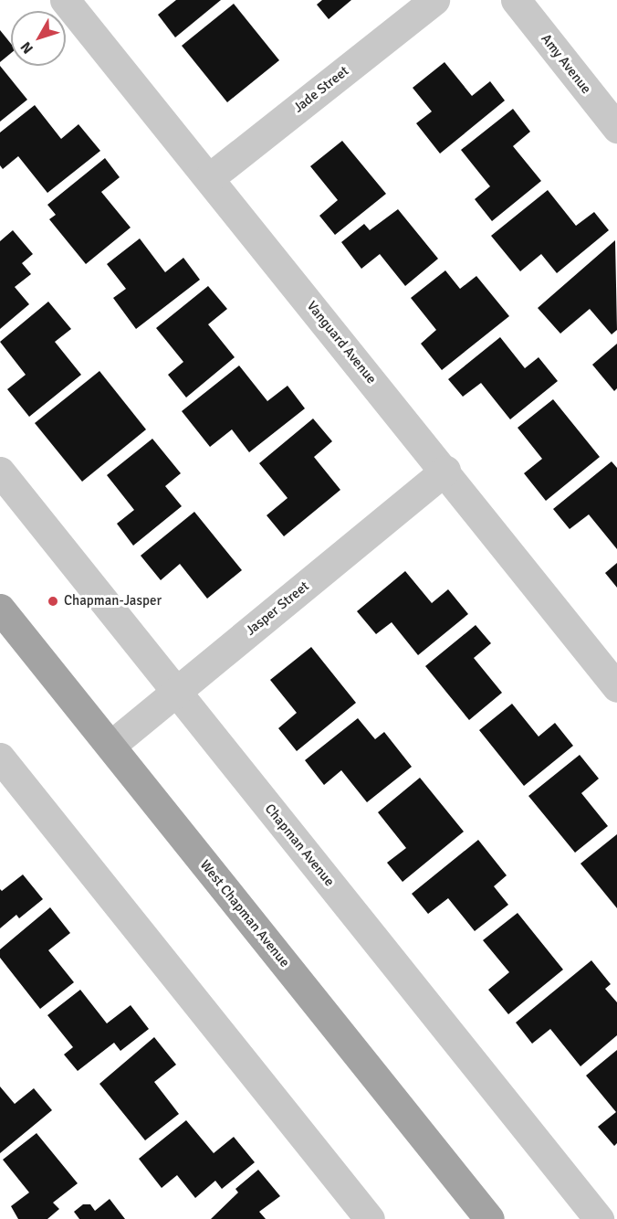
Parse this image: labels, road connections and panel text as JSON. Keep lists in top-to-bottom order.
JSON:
{
  "streets": {
    "main road": ["West Chapman Avenue"],
    "street": [
      "Amy Avenue",
      "Jade Street",
      "Vanguard Avenue",
      "Jasper Street",
      "Chapman Avenue"
    ]
  },
  "crossings": [
    ["Jade Street", "Vanguard Avenue"],
    ["Vanguard Avenue", "Jasper Street"],
    ["Jasper Street", "Chapman Avenue"],
    ["Jasper Street", "West Chapman Avenue"]
  ],
  "places": ["Chapman-Jasper"],
  "north": "bottom left"
}
